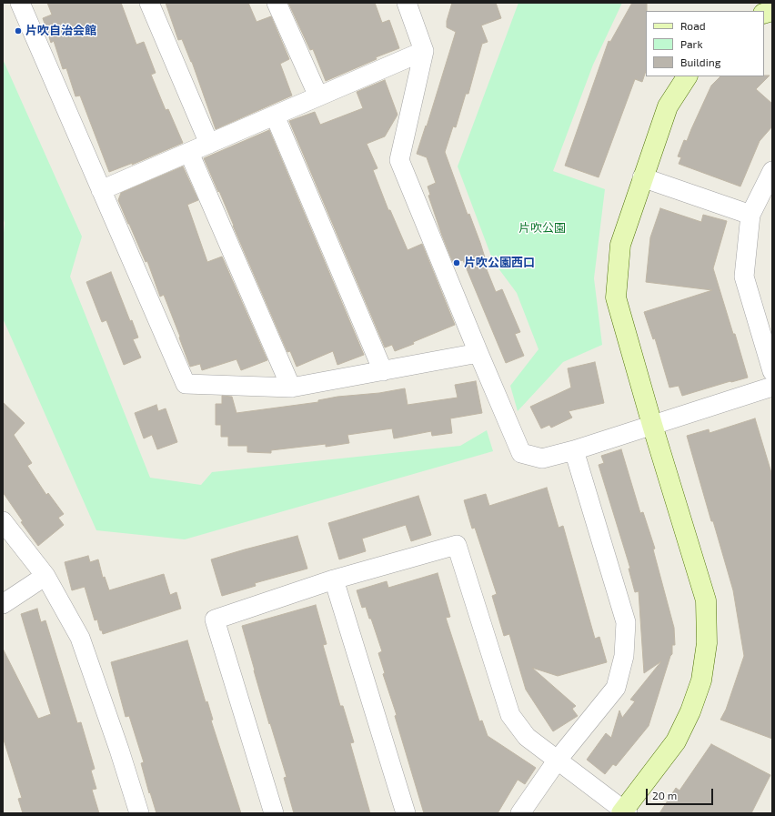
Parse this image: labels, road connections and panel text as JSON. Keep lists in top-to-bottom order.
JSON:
{
  "parks": ["片吹公園"],
  "places": ["片吹自治会館", "片吹公園西口"],
  "legend": ["Road", "Park", "Building"],
  "scale_bar": "20 m"
}
